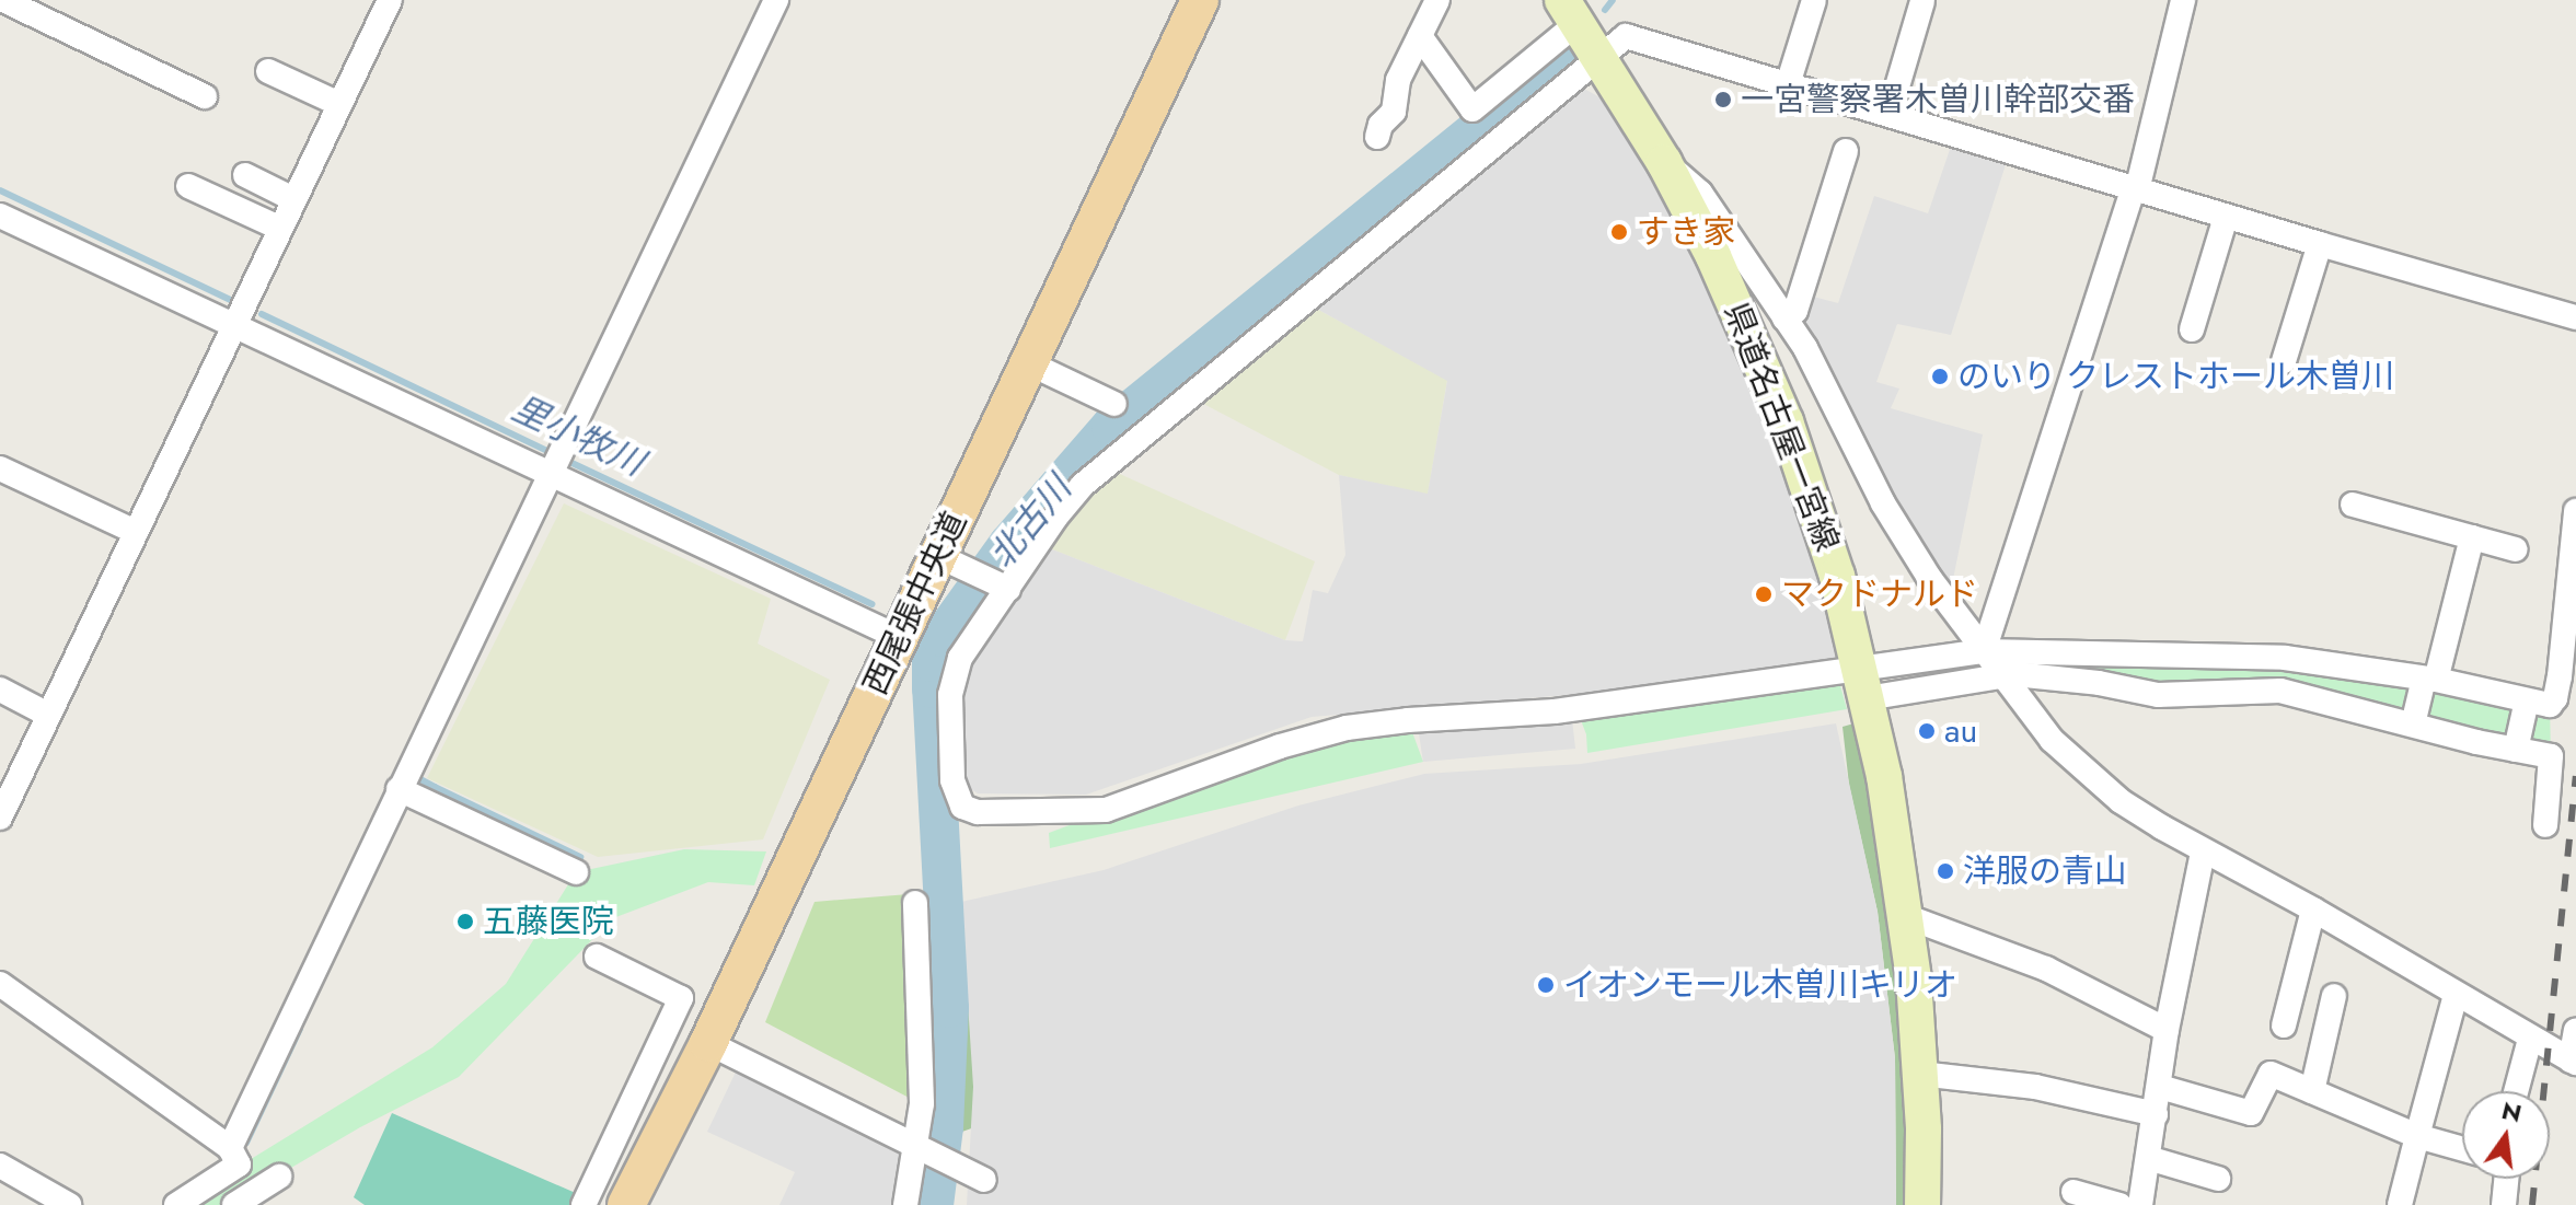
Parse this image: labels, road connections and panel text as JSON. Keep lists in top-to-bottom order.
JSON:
{
  "streets": {
    "main road": ["県道名古屋一宮線", "西尾張中央道"]
  },
  "water": ["里小牧川", "北古川"],
  "places": [
    "一宮警察署木曽川幹部交番",
    "すき家",
    "のいり クレストホール木曽川",
    "マクドナルド",
    "au",
    "洋服の青山",
    "五藤医院",
    "イオンモール木曽川キリオ"
  ],
  "north": "top"
}
